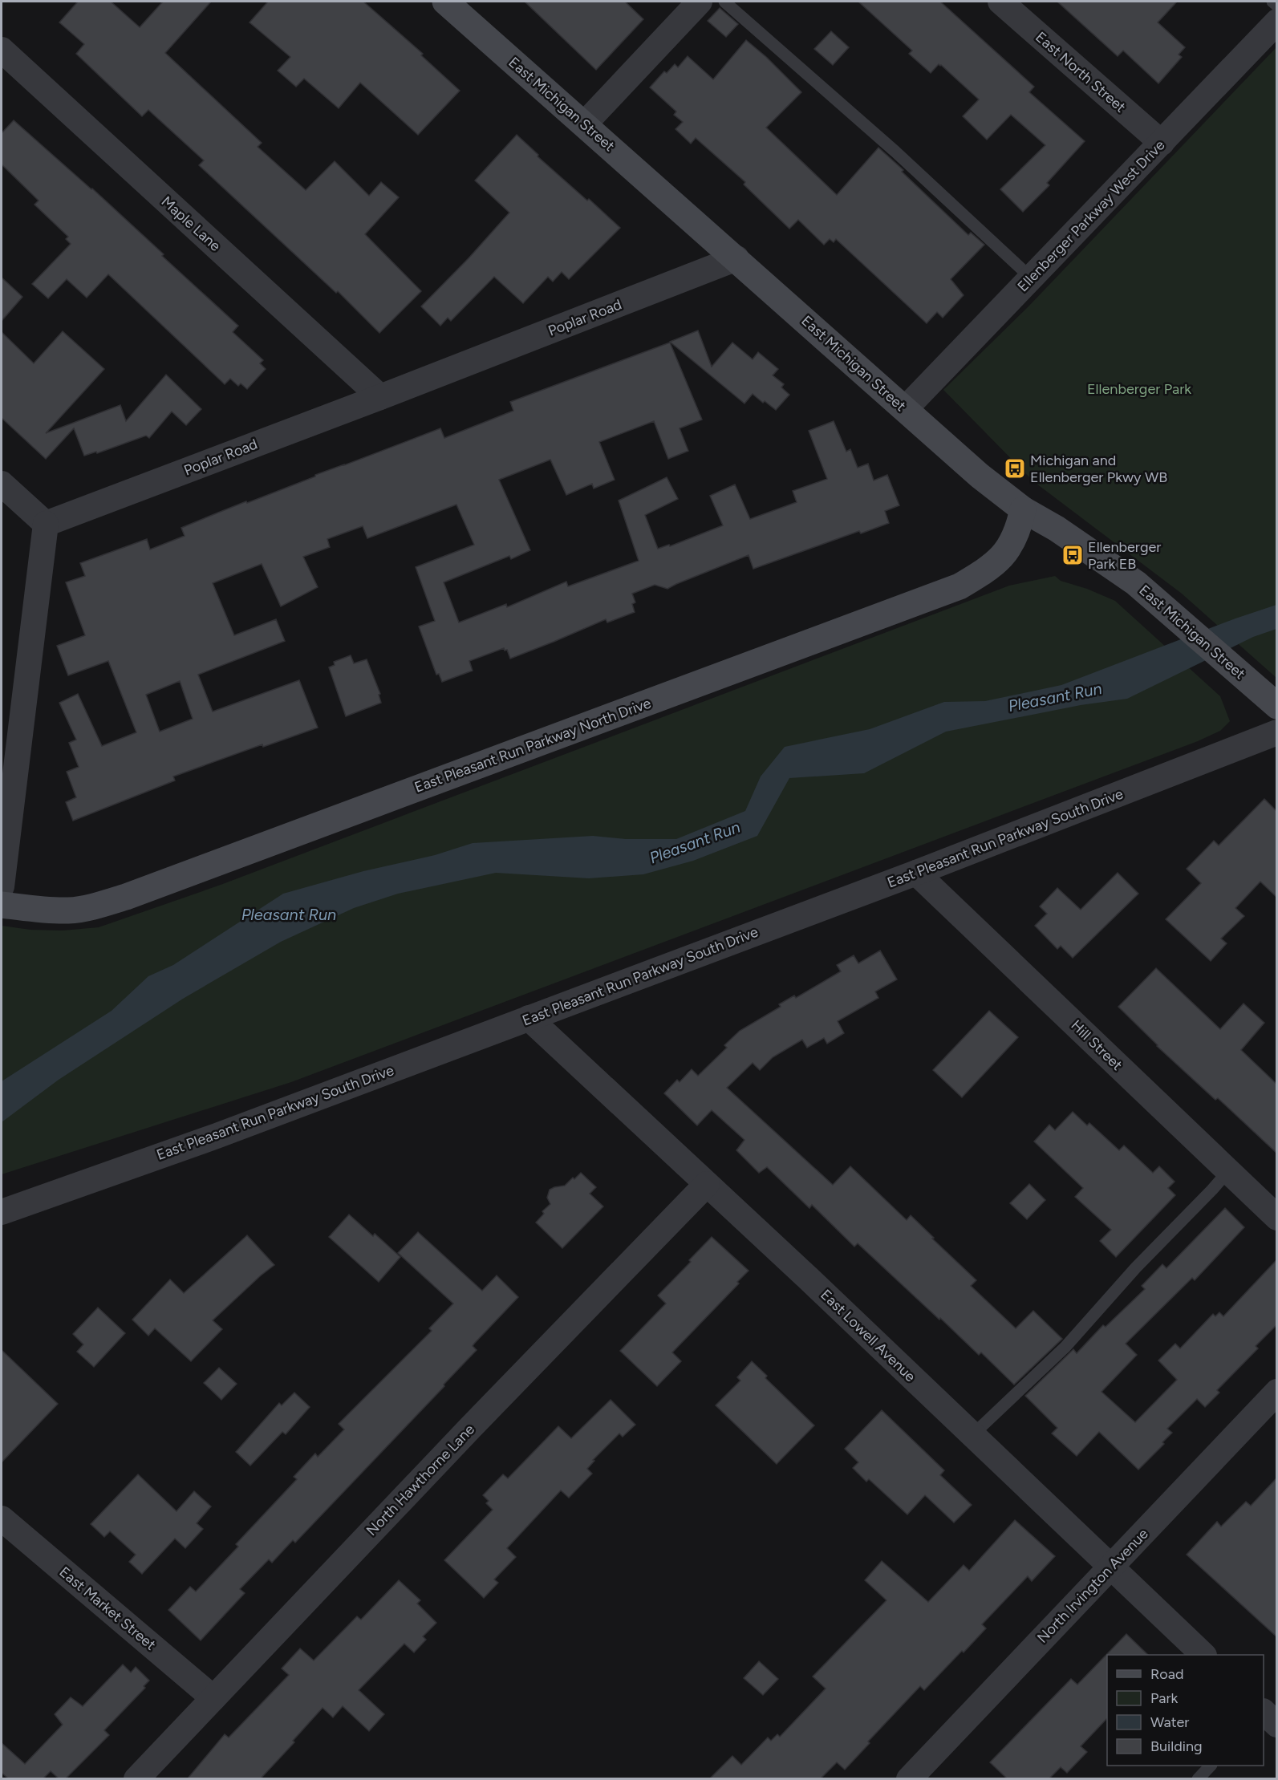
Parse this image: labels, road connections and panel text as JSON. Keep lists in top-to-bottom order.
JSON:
{
  "streets": {
    "main road": ["East Michigan Street", "East Pleasant Run Parkway North Drive"],
    "street": [
      "East North Street",
      "Ellenberger Parkway West Drive",
      "Maple Lane",
      "Poplar Road",
      "East Pleasant Run Parkway South Drive",
      "Hill Street",
      "East Lowell Avenue",
      "North Hawthorne Lane",
      "North Irvington Avenue",
      "East Market Street"
    ]
  },
  "crossings": [
    ["East North Street", "Ellenberger Parkway West Drive"],
    ["East Michigan Street", "Ellenberger Parkway West Drive"],
    ["East Michigan Street", "Poplar Road"],
    ["East Michigan Street", "East Pleasant Run Parkway North Drive"],
    ["Maple Lane", "Poplar Road"],
    ["East Pleasant Run Parkway South Drive", "Hill Street"],
    ["East Pleasant Run Parkway South Drive", "East Lowell Avenue"],
    ["East Lowell Avenue", "North Hawthorne Lane"],
    ["East Lowell Avenue", "North Irvington Avenue"],
    ["North Hawthorne Lane", "East Market Street"]
  ],
  "water": ["Pleasant Run"],
  "parks": ["Ellenberger Park"],
  "places": {
    "bus stop": ["Michigan and Ellenberger Pkwy WB", "Ellenberger Park EB"]
  },
  "legend": [
    "Road",
    "Park",
    "Water",
    "Building"
  ]
}
